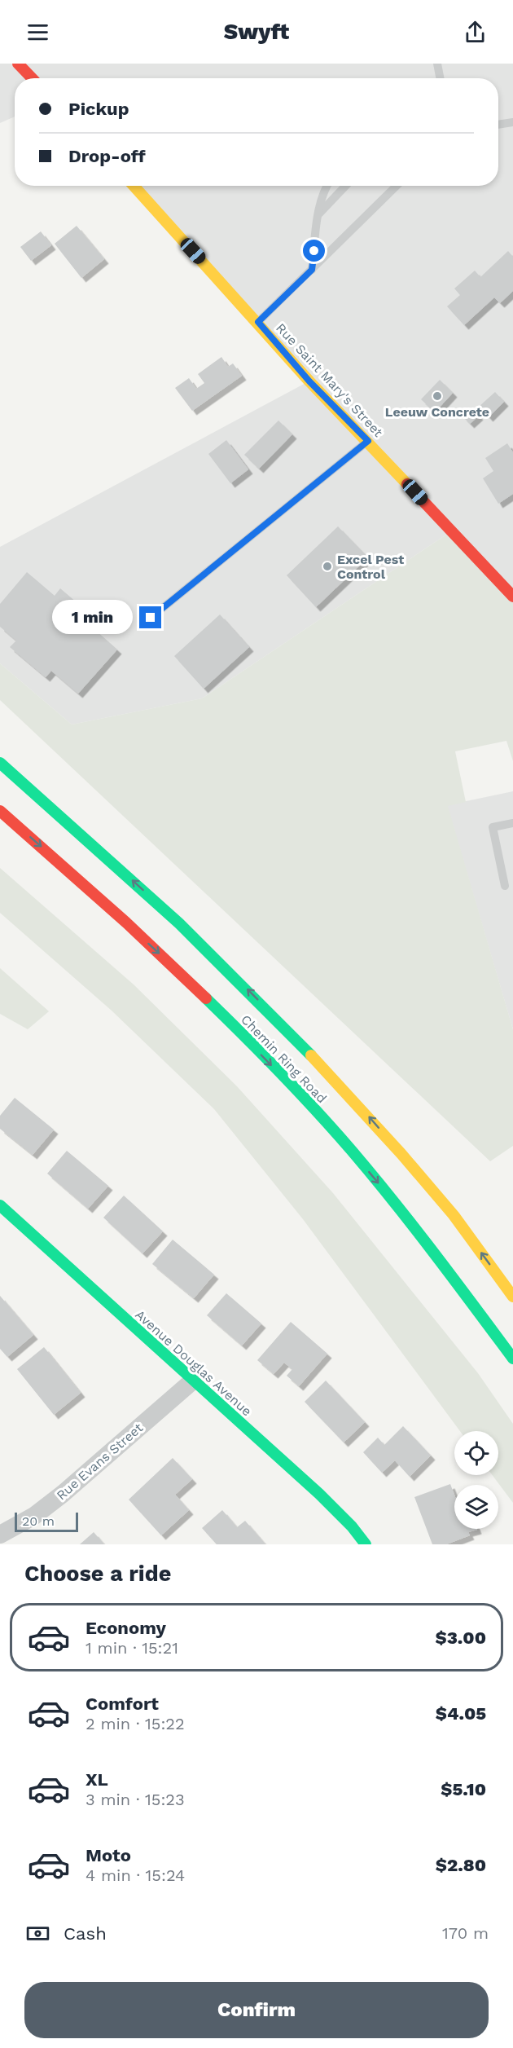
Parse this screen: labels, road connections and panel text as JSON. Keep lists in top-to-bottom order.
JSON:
{
  "streets": {
    "main road": ["Rue Saint Mary's Street", "Chemin Ring Road", "Avenue Douglas Avenue"],
    "street": ["Rue Evans Street"]
  },
  "crossings": [
    ["Avenue Douglas Avenue", "Rue Evans Street"]
  ],
  "places": ["Leeuw Concrete", "Excel Pest Control"],
  "scale_bar": "20 m",
  "page": {
    "header": "Swyft",
    "banner": ["Pickup", "Drop-off"],
    "bubble": "1 min",
    "scale": "20 m",
    "heading": "Choose a ride",
    "list": [
      {
        "name": "Economy",
        "note": "1 min · 15:21",
        "value": "$3.00"
      },
      {
        "name": "Comfort",
        "note": "2 min · 15:22",
        "value": "$4.05"
      },
      {
        "name": "XL",
        "note": "3 min · 15:23",
        "value": "$5.10"
      },
      {
        "name": "Moto",
        "note": "4 min · 15:24",
        "value": "$2.80"
      }
    ],
    "pay": ["Cash", "170 m"],
    "buttons": "Confirm"
  }
}
